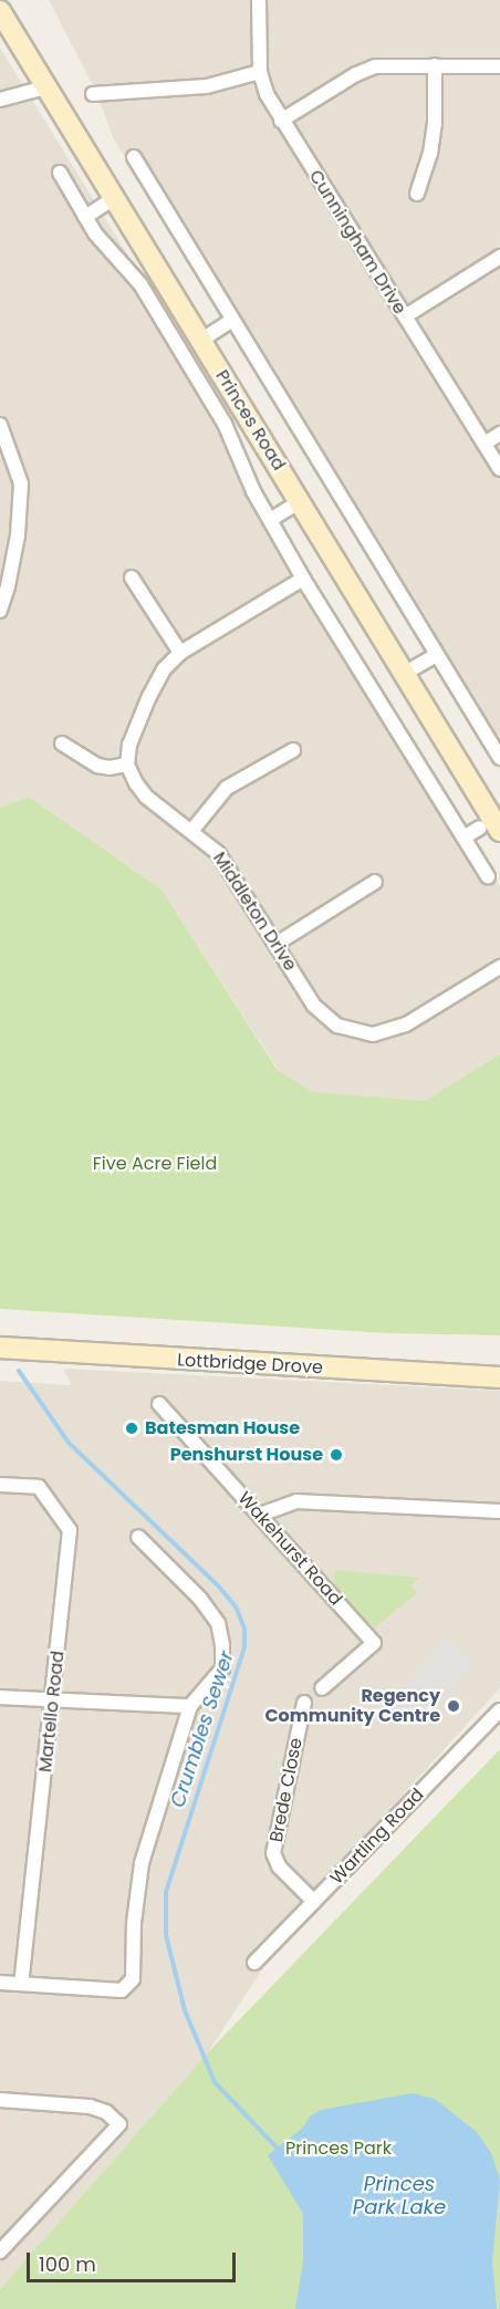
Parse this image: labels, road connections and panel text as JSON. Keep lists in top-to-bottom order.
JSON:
{
  "streets": {
    "street": [
      "Cunningham Drive",
      "Princes Road",
      "Middleton Drive",
      "Lottbridge Drove",
      "Wakehurst Road",
      "Martello Road",
      "Brede Close",
      "Wartling Road"
    ]
  },
  "crossings": [
    ["Brede Close", "Wartling Road"]
  ],
  "water": ["Crumbles Sewer", "Princes Park Lake"],
  "parks": ["Five Acre Field", "Princes Park"],
  "places": ["Batesman House", "Penshurst House", "Regency Community Centre"],
  "scale_bar": "100 m"
}
